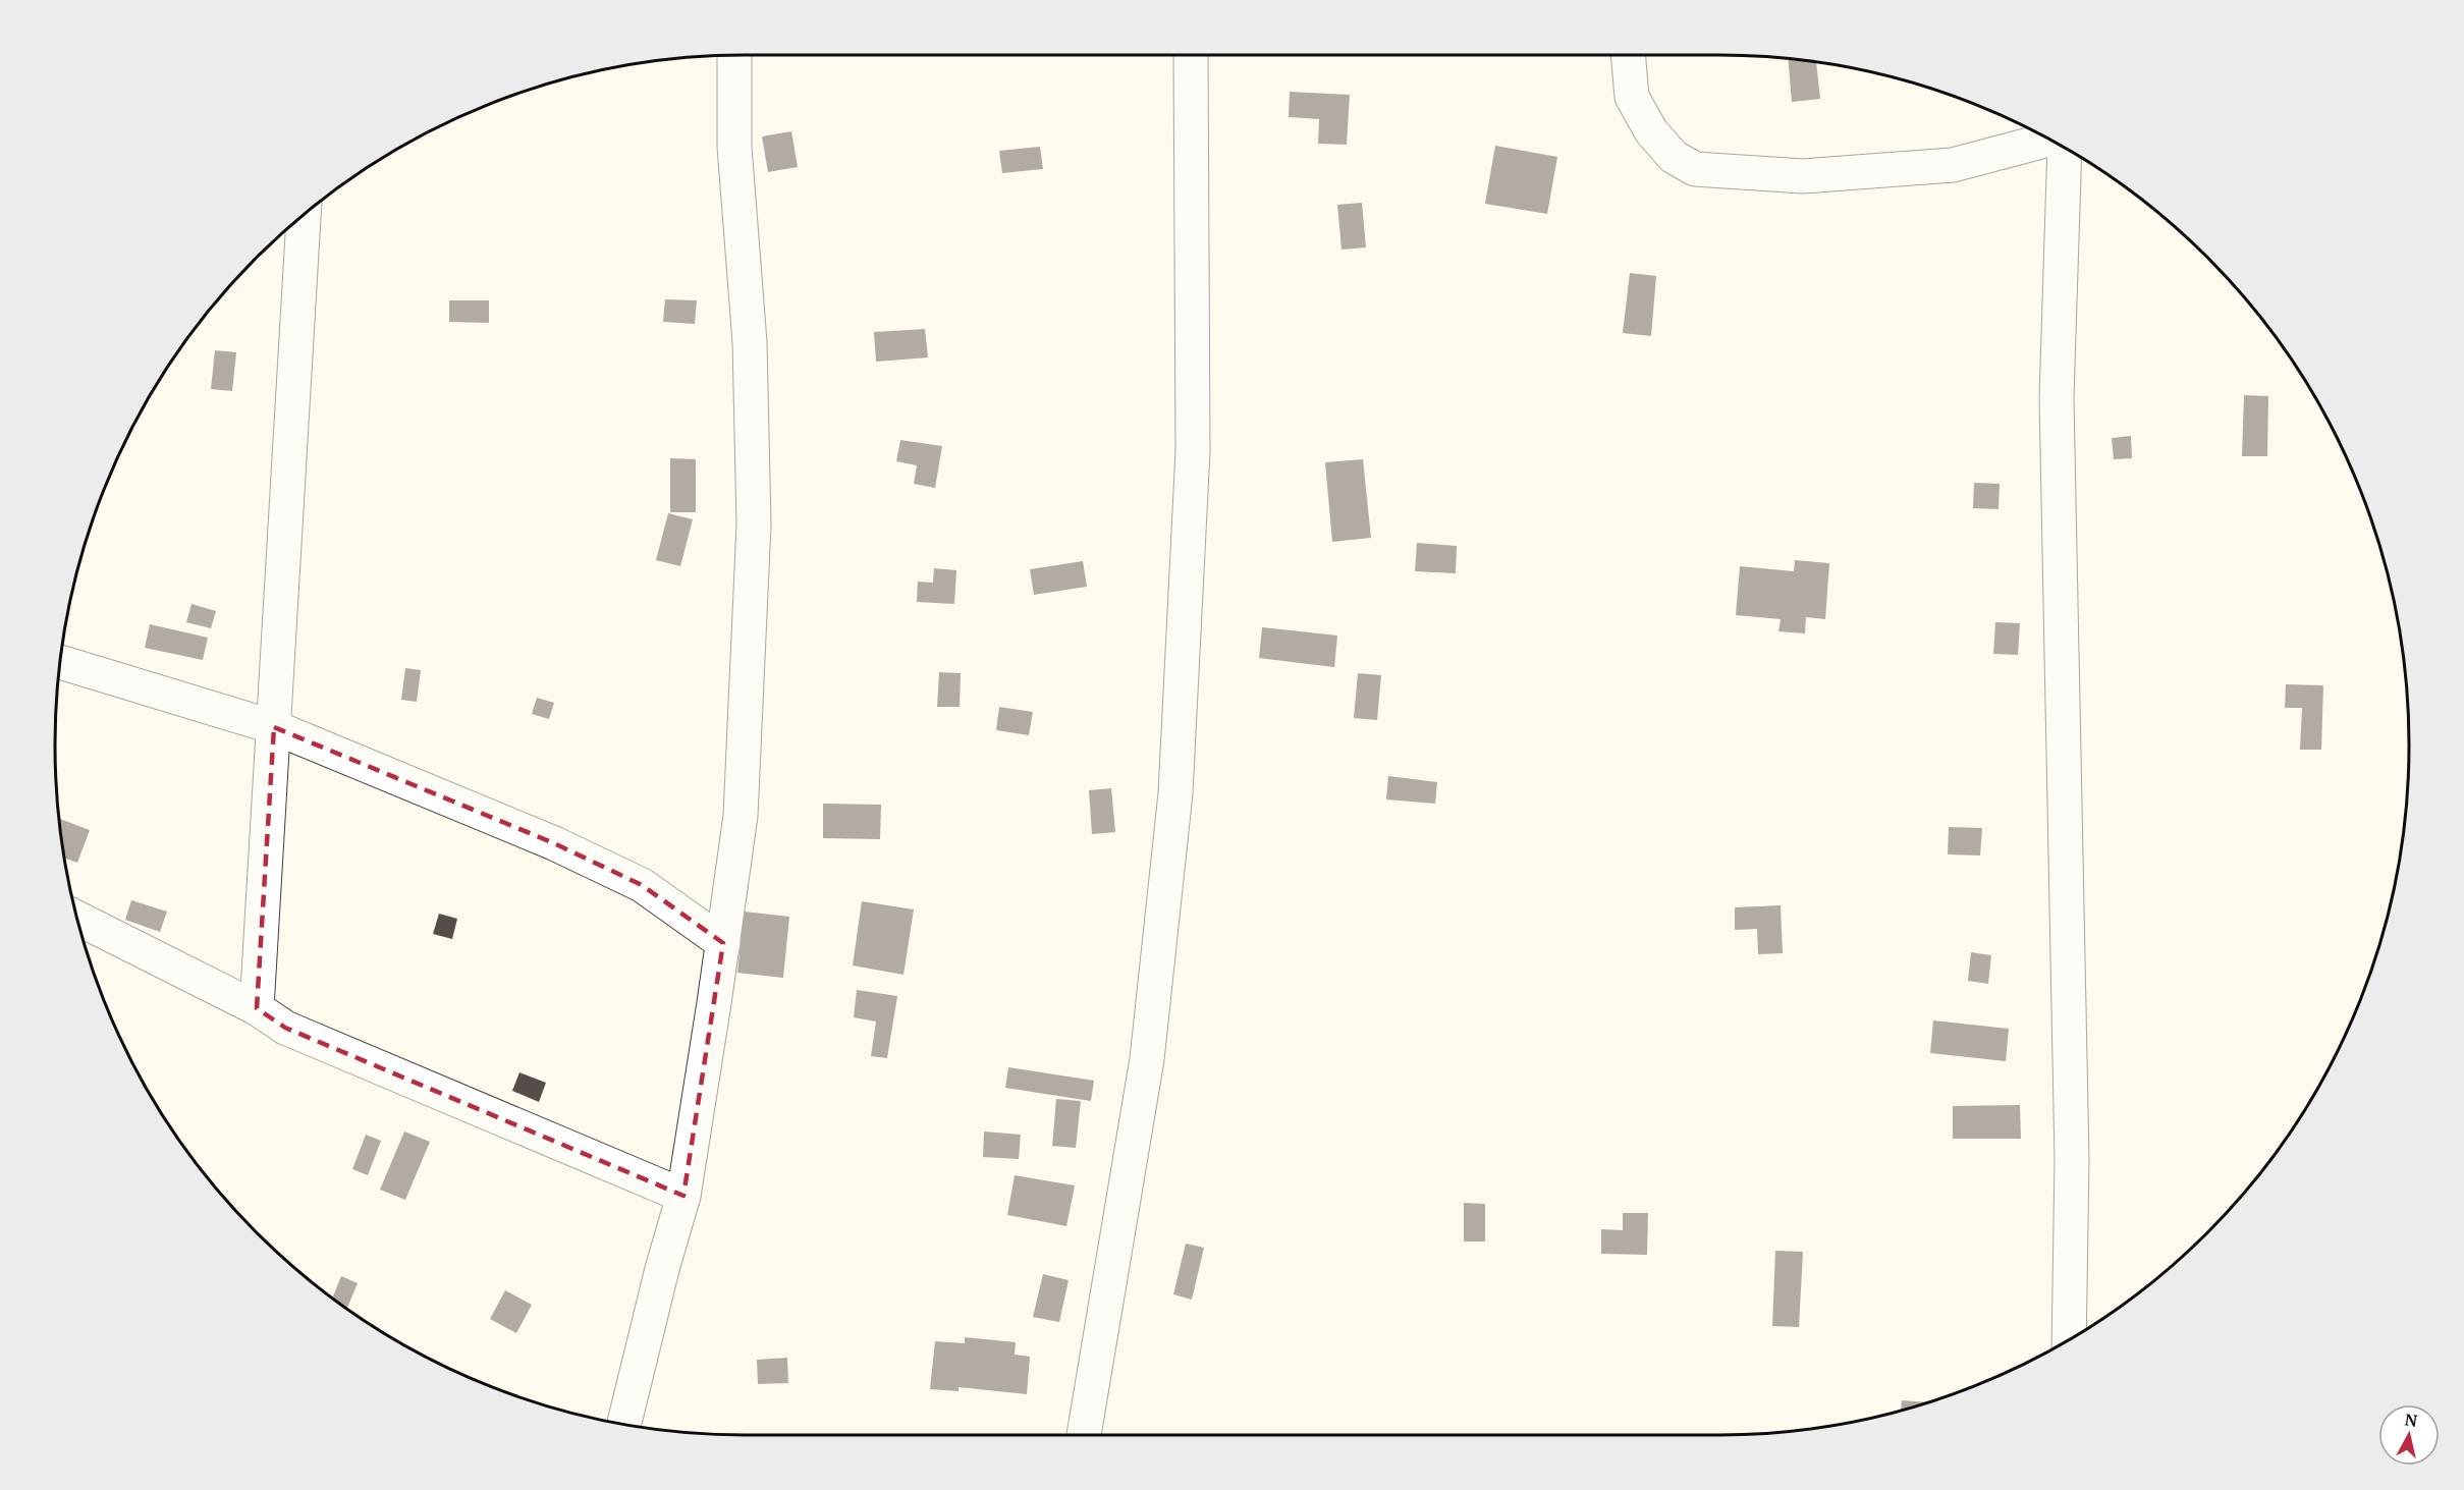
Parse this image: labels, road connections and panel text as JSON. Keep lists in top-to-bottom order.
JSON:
{
  "north": "top"
}
